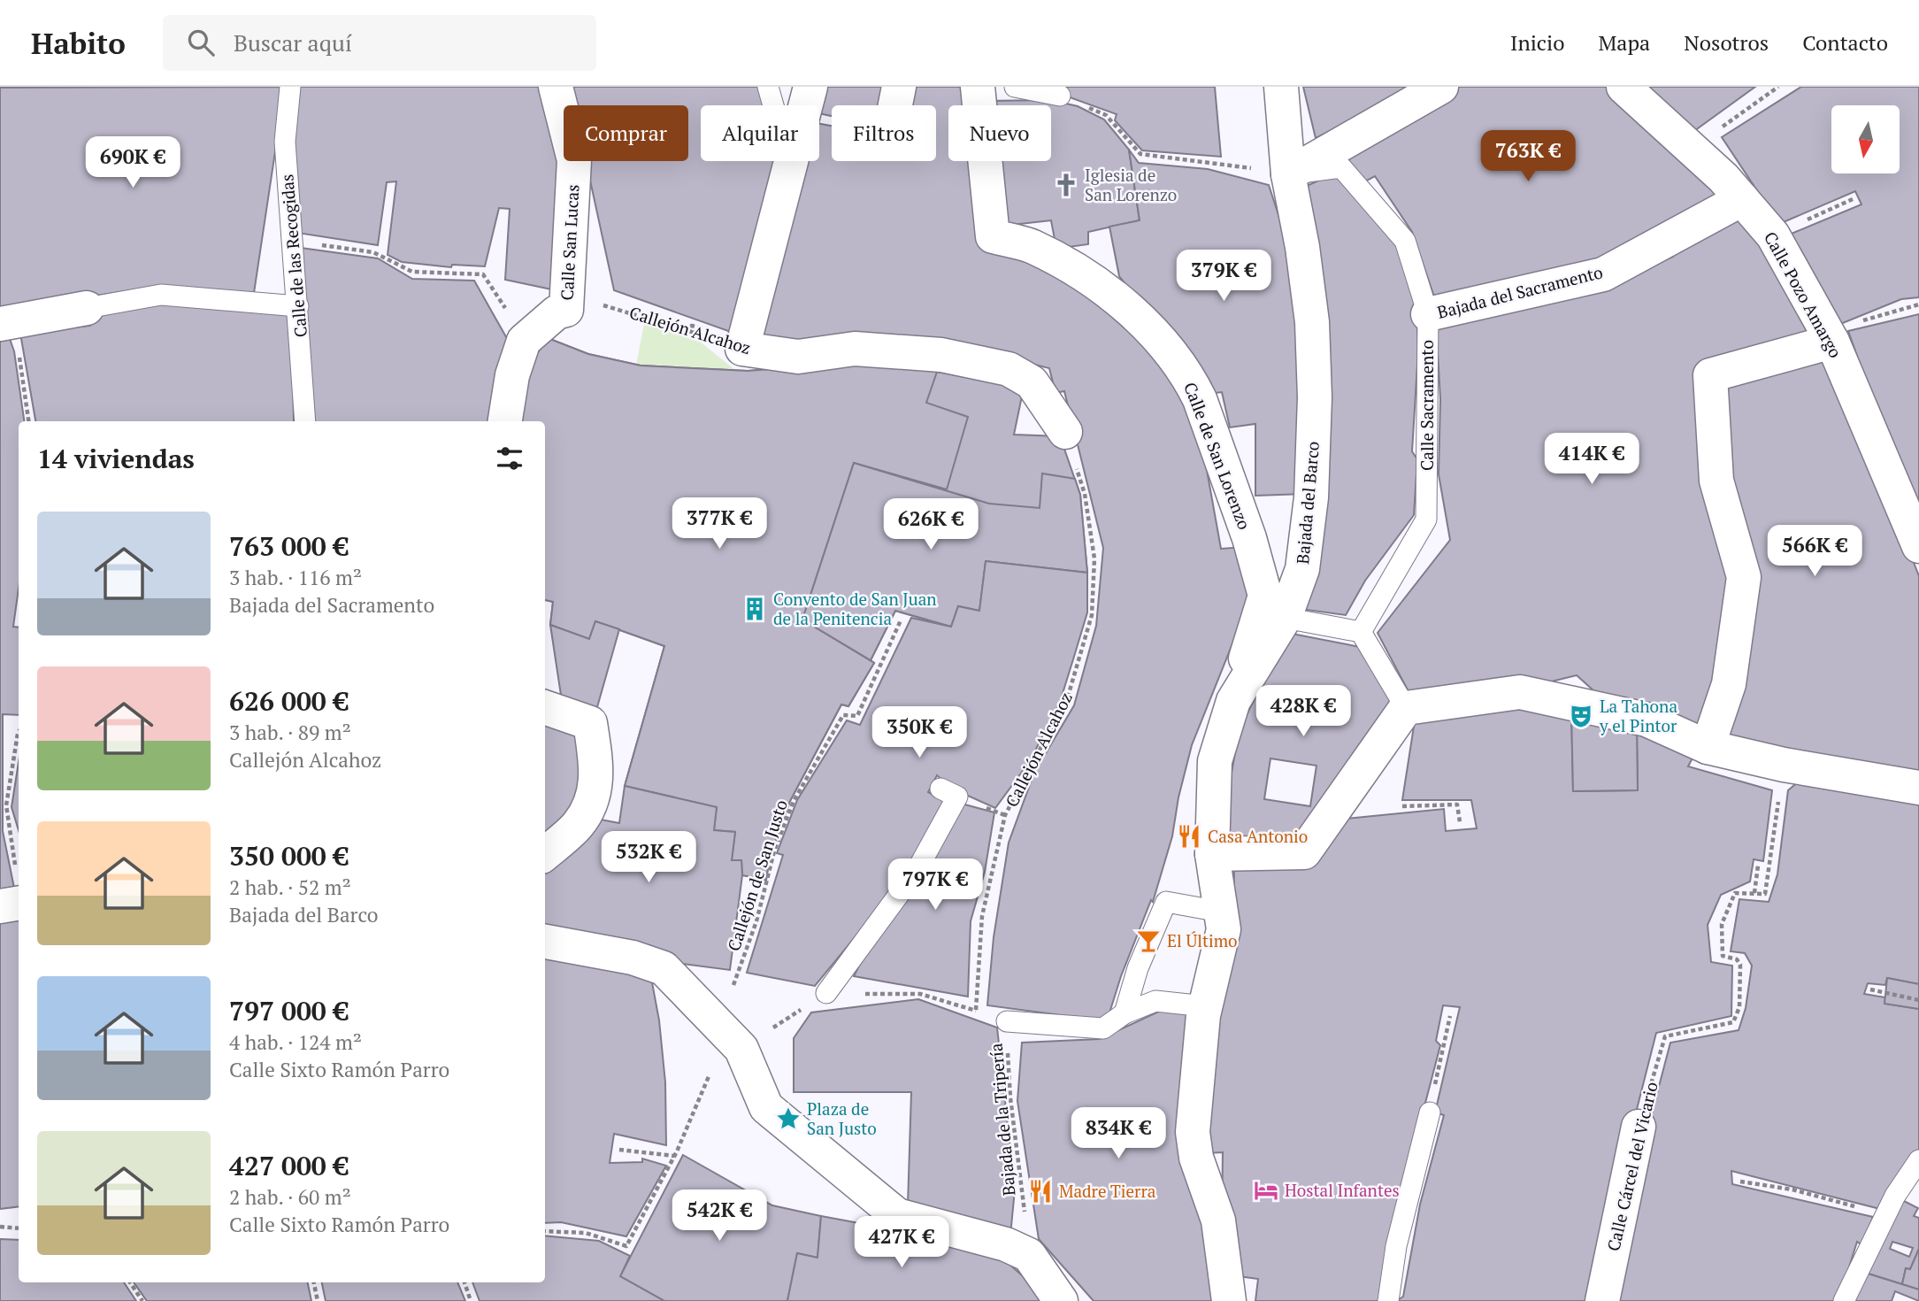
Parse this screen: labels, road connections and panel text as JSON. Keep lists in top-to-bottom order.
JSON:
{
  "streets": {
    "street": [
      "Calle San Lucas",
      "Bajada del Sacramento",
      "Calle Pozo Amargo",
      "Callejón Alcahoz",
      "Calle de San Lorenzo",
      "Bajada del Barco",
      "Calle Cárcel del Vicario"
    ],
    "lane": ["Calle de las Recogidas", "Calle Sacramento"],
    "path": ["Callejón de San Justo", "Bajada de la Tripería"]
  },
  "crossings": [
    ["Bajada del Sacramento", "Calle Pozo Amargo"],
    ["Bajada del Sacramento", "Calle Sacramento"],
    ["Calle Sacramento", "Bajada del Barco"],
    ["Calle de San Lorenzo", "Bajada del Barco"]
  ],
  "places": {
    "church": ["Iglesia de San Lorenzo"],
    "building": ["Convento de San Juan de la Penitencia"],
    "theatre": ["La Tahona y el Pintor"],
    "restaurant": ["Casa Antonio", "Madre Tierra"],
    "bar": ["El Último"],
    "place": ["Plaza de San Justo"],
    "hotel": ["Hostal Infantes"]
  },
  "north": "bottom",
  "page": {
    "header": "Habito",
    "search": "Buscar aquí",
    "nav": [
      "Inicio",
      "Mapa",
      "Nosotros",
      "Contacto"
    ],
    "chip": [
      "Comprar",
      "Alquilar",
      "Filtros",
      "Nuevo"
    ],
    "price": [
      "763K €",
      "690K €",
      "379K €",
      "414K €",
      "377K €",
      "626K €",
      "566K €",
      "428K €",
      "350K €",
      "532K €",
      "797K €",
      "834K €",
      "542K €",
      "427K €"
    ],
    "heading": "14 viviendas",
    "list": [
      {
        "name": "763 000 €",
        "note": "3 hab. · 116 m² · Bajada del Sacramento"
      },
      {
        "name": "626 000 €",
        "note": "3 hab. · 89 m² · Callejón Alcahoz"
      },
      {
        "name": "350 000 €",
        "note": "2 hab. · 52 m² · Bajada del Barco"
      },
      {
        "name": "797 000 €",
        "note": "4 hab. · 124 m² · Calle Sixto Ramón Parro"
      },
      {
        "name": "427 000 €",
        "note": "2 hab. · 60 m² · Calle Sixto Ramón Parro"
      }
    ]
  }
}
